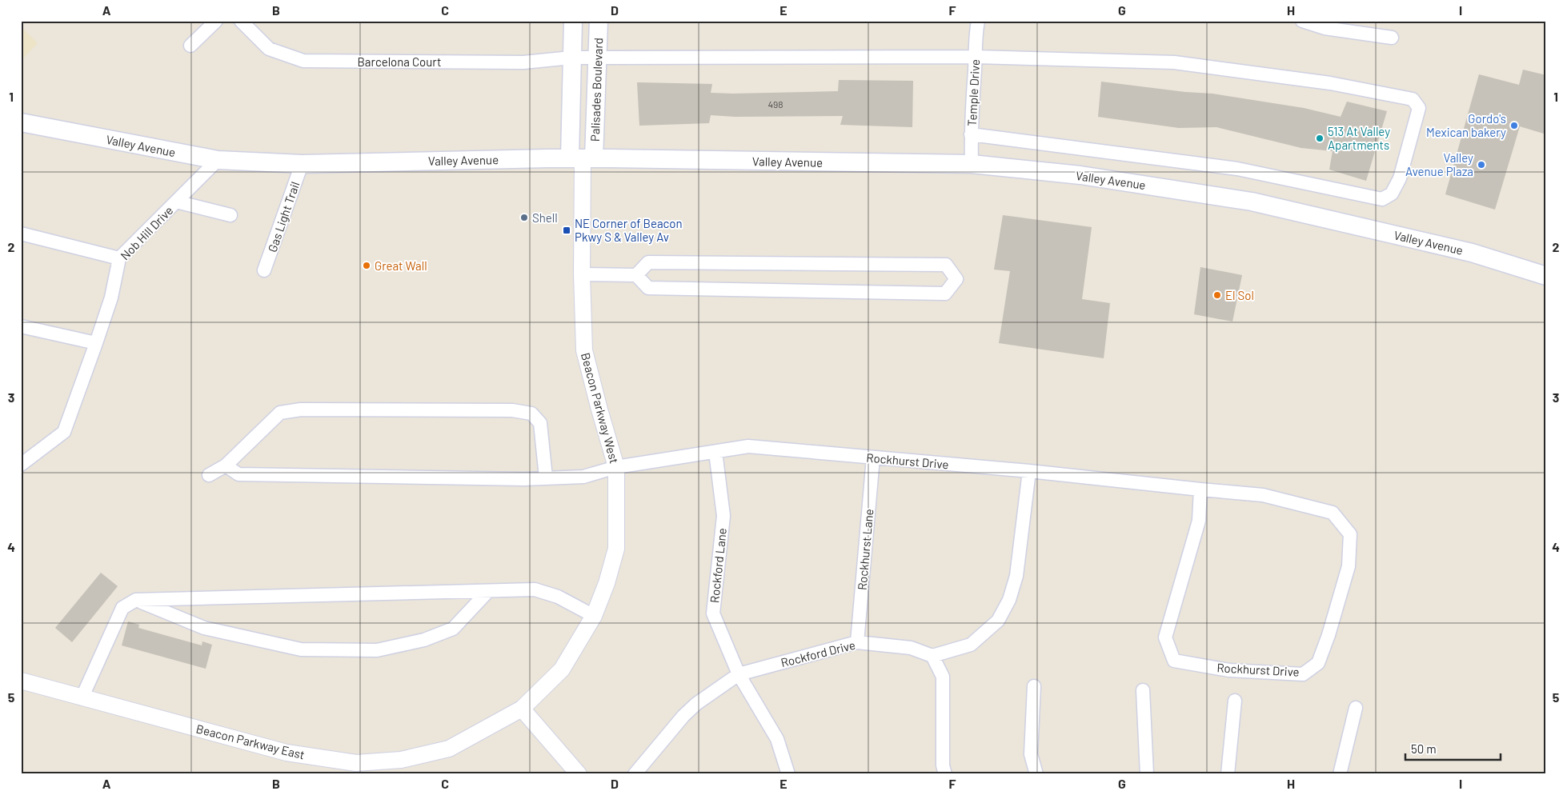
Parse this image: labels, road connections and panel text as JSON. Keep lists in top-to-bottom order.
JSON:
{
  "streets": {
    "main road": ["Palisades Boulevard", "Valley Avenue"],
    "street": [
      "Barcelona Court",
      "Temple Drive",
      "Gas Light Trail",
      "Nob Hill Drive",
      "Beacon Parkway West",
      "Rockhurst Drive",
      "Rockhurst Lane",
      "Rockford Lane",
      "Rockford Drive",
      "Beacon Parkway East"
    ]
  },
  "crossings": [
    ["Barcelona Court", "Palisades Boulevard"],
    ["Barcelona Court", "Temple Drive"],
    ["Palisades Boulevard", "Valley Avenue"],
    ["Palisades Boulevard", "Beacon Parkway West"],
    ["Temple Drive", "Valley Avenue"],
    ["Valley Avenue", "Gas Light Trail"],
    ["Valley Avenue", "Nob Hill Drive"],
    ["Valley Avenue", "Beacon Parkway West"],
    ["Beacon Parkway West", "Rockhurst Drive"],
    ["Beacon Parkway West", "Beacon Parkway East"],
    ["Rockhurst Drive", "Rockhurst Lane"],
    ["Rockhurst Drive", "Rockford Lane"],
    ["Rockhurst Lane", "Rockford Drive"],
    ["Rockford Lane", "Rockford Drive"]
  ],
  "places": {
    "other": [
      "Gordo's Mexican bakery",
      "513 At Valley Apartments",
      "Valley Avenue Plaza",
      "Shell",
      "Great Wall",
      "El Sol"
    ],
    "transit": ["NE Corner of Beacon Pkwy S & Valley Av"]
  },
  "house_numbers": ["498"],
  "scale_bar": "50 m",
  "grid": {
    "columns": [
      "A",
      "B",
      "C",
      "D",
      "E",
      "F",
      "G",
      "H",
      "I"
    ],
    "rows": [
      "1",
      "2",
      "3",
      "4",
      "5"
    ]
  }
}
